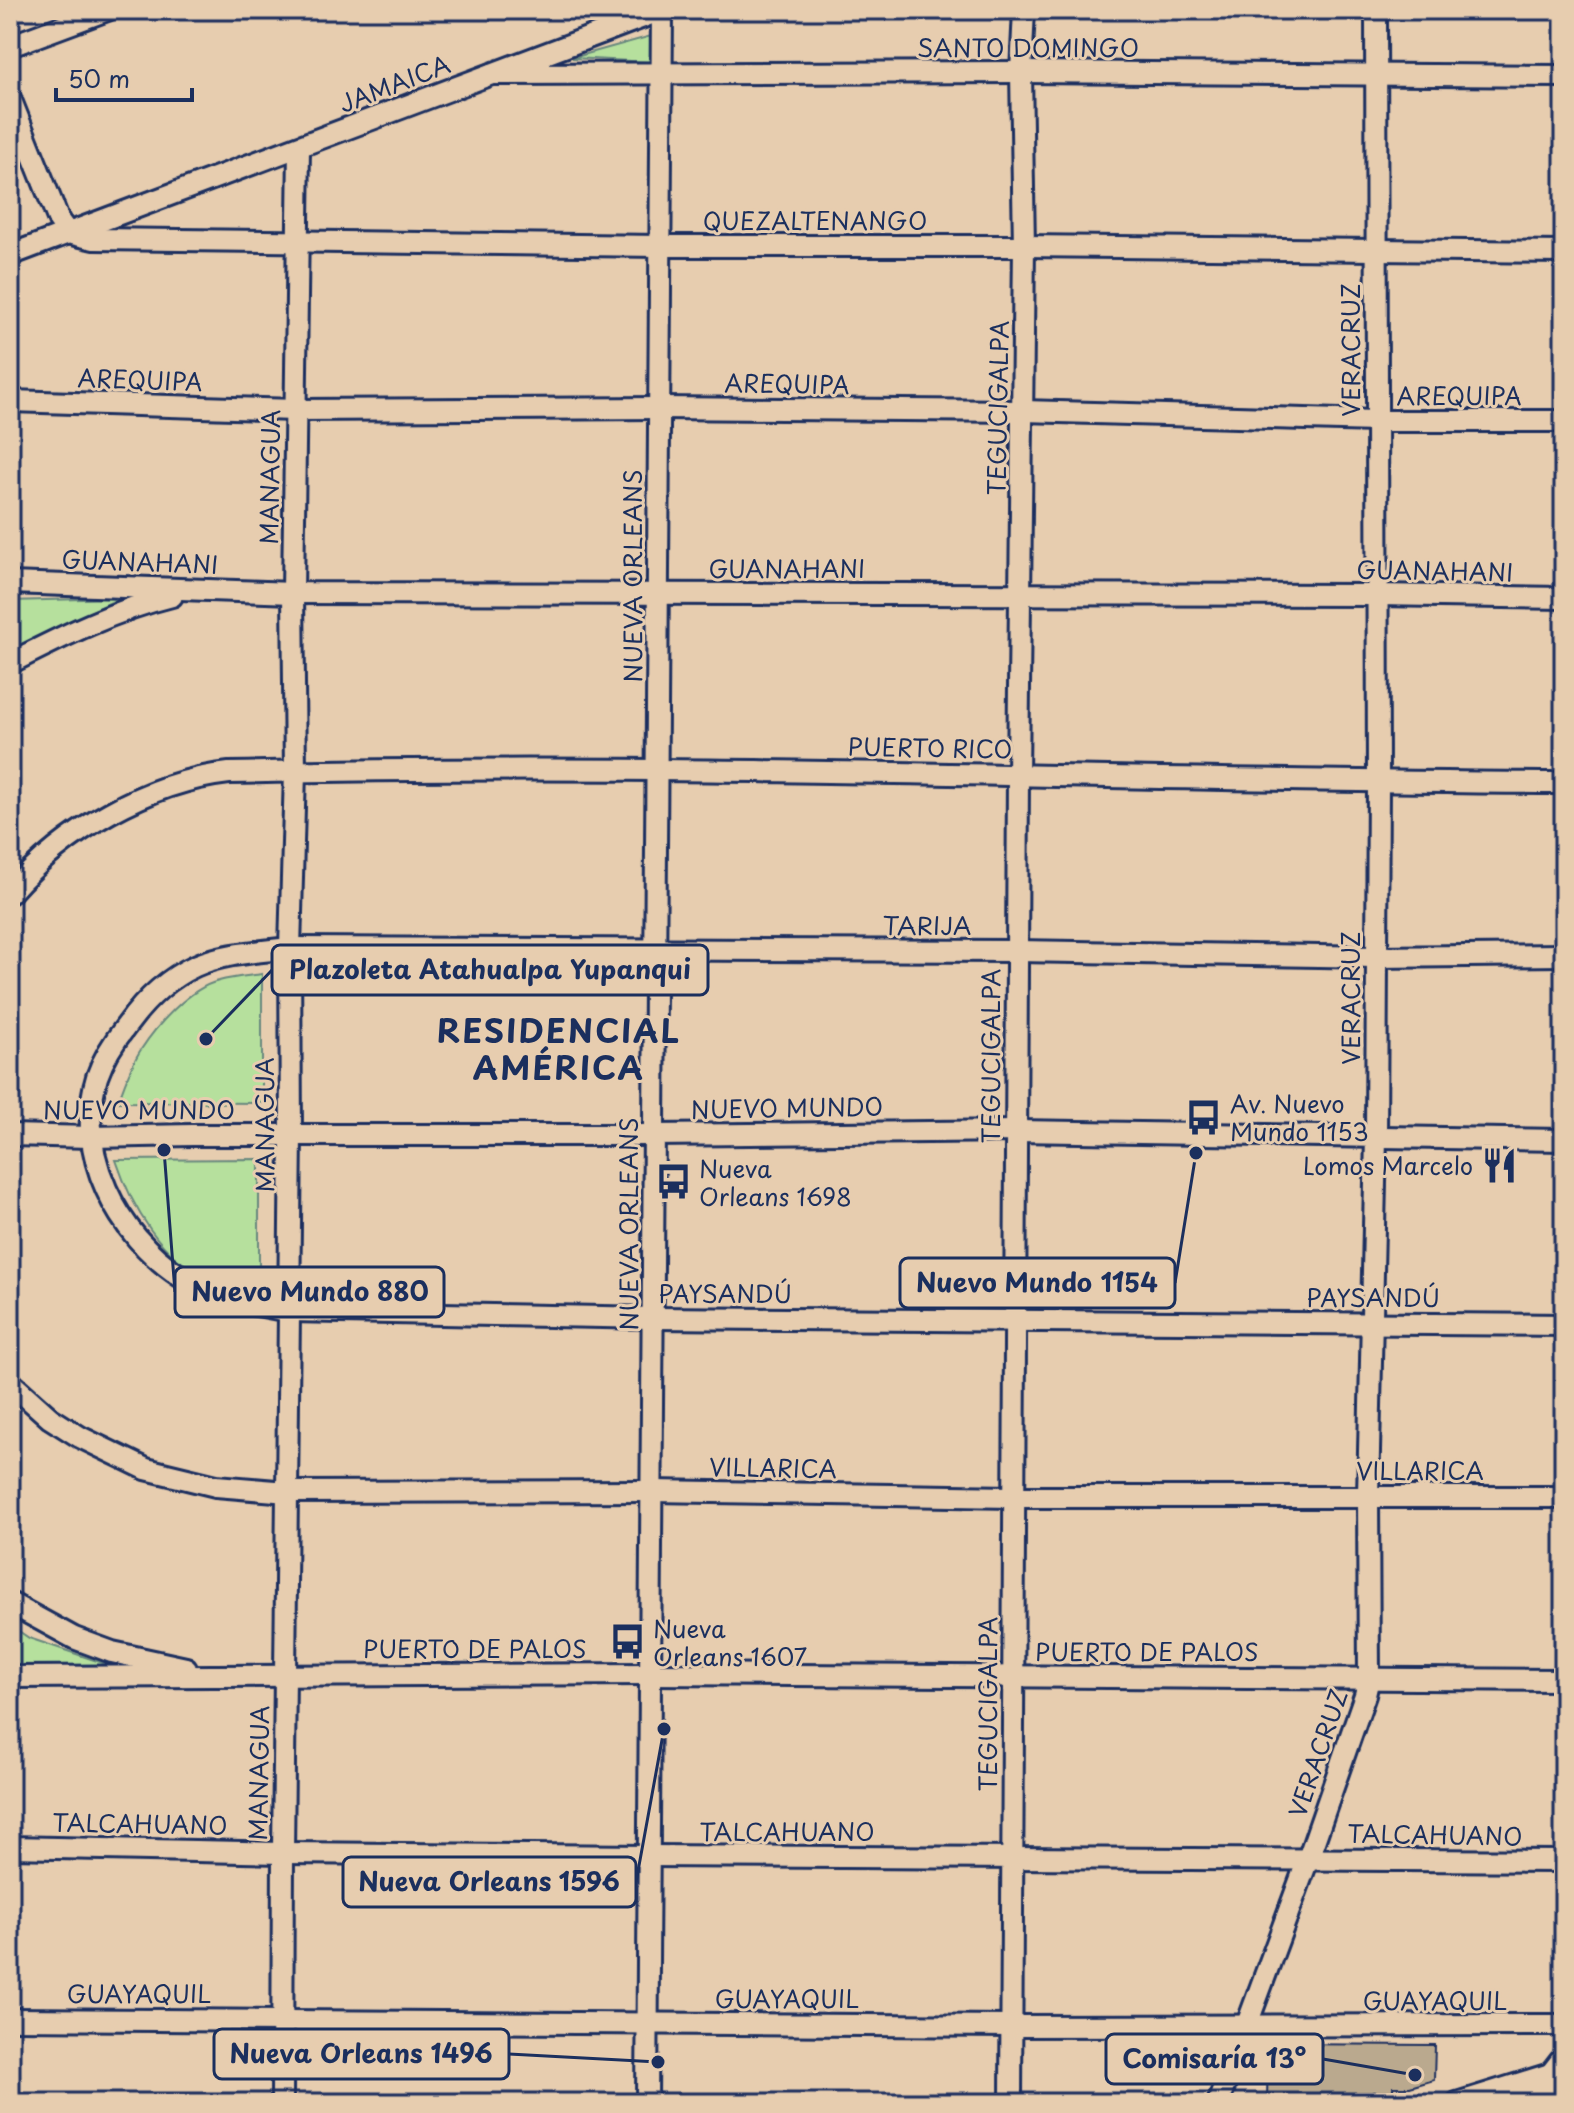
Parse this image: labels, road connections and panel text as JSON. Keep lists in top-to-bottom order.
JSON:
{
  "streets": {
    "street": [
      "SANTO DOMINGO",
      "JAMAICA",
      "QUEZALTENANGO",
      "VERACRUZ",
      "AREQUIPA",
      "TEGUCIGALPA",
      "MANAGUA",
      "GUANAHANI",
      "NUEVA ORLEANS",
      "PUERTO RICO",
      "TARIJA",
      "NUEVO MUNDO",
      "PAYSANDÚ",
      "VILLARICA",
      "PUERTO DE PALOS",
      "TALCAHUANO",
      "GUAYAQUIL"
    ]
  },
  "crossings": [
    ["SANTO DOMINGO", "JAMAICA"],
    ["SANTO DOMINGO", "VERACRUZ"],
    ["SANTO DOMINGO", "TEGUCIGALPA"],
    ["SANTO DOMINGO", "NUEVA ORLEANS"],
    ["JAMAICA", "QUEZALTENANGO"],
    ["JAMAICA", "MANAGUA"],
    ["JAMAICA", "NUEVA ORLEANS"],
    ["QUEZALTENANGO", "VERACRUZ"],
    ["QUEZALTENANGO", "TEGUCIGALPA"],
    ["QUEZALTENANGO", "MANAGUA"],
    ["QUEZALTENANGO", "NUEVA ORLEANS"],
    ["VERACRUZ", "AREQUIPA"],
    ["VERACRUZ", "GUANAHANI"],
    ["VERACRUZ", "PUERTO RICO"],
    ["VERACRUZ", "TARIJA"],
    ["VERACRUZ", "NUEVO MUNDO"],
    ["VERACRUZ", "PAYSANDÚ"],
    ["VERACRUZ", "VILLARICA"],
    ["VERACRUZ", "PUERTO DE PALOS"],
    ["VERACRUZ", "TALCAHUANO"],
    ["VERACRUZ", "GUAYAQUIL"],
    ["AREQUIPA", "TEGUCIGALPA"],
    ["AREQUIPA", "MANAGUA"],
    ["AREQUIPA", "NUEVA ORLEANS"],
    ["TEGUCIGALPA", "GUANAHANI"],
    ["TEGUCIGALPA", "PUERTO RICO"],
    ["TEGUCIGALPA", "TARIJA"],
    ["TEGUCIGALPA", "NUEVO MUNDO"],
    ["TEGUCIGALPA", "PAYSANDÚ"],
    ["TEGUCIGALPA", "VILLARICA"],
    ["TEGUCIGALPA", "PUERTO DE PALOS"],
    ["TEGUCIGALPA", "TALCAHUANO"],
    ["TEGUCIGALPA", "GUAYAQUIL"],
    ["MANAGUA", "GUANAHANI"],
    ["MANAGUA", "PUERTO RICO"],
    ["MANAGUA", "TARIJA"],
    ["MANAGUA", "NUEVO MUNDO"],
    ["MANAGUA", "PAYSANDÚ"],
    ["MANAGUA", "VILLARICA"],
    ["MANAGUA", "PUERTO DE PALOS"],
    ["MANAGUA", "TALCAHUANO"],
    ["MANAGUA", "GUAYAQUIL"],
    ["GUANAHANI", "NUEVA ORLEANS"],
    ["NUEVA ORLEANS", "PUERTO RICO"],
    ["NUEVA ORLEANS", "TARIJA"],
    ["NUEVA ORLEANS", "NUEVO MUNDO"],
    ["NUEVA ORLEANS", "PAYSANDÚ"],
    ["NUEVA ORLEANS", "VILLARICA"],
    ["NUEVA ORLEANS", "PUERTO DE PALOS"],
    ["NUEVA ORLEANS", "TALCAHUANO"],
    ["NUEVA ORLEANS", "GUAYAQUIL"],
    ["TARIJA", "PAYSANDÚ"],
    ["NUEVO MUNDO", "PAYSANDÚ"]
  ],
  "districts": ["RESIDENCIAL AMÉRICA"],
  "places": {
    "other": [
      "Plazoleta Atahualpa Yupanqui",
      "Nuevo Mundo 880",
      "Nuevo Mundo 1154",
      "Nueva Orleans 1596",
      "Nueva Orleans 1496",
      "Comisaría 13°"
    ],
    "bus stop": ["Av. Nuevo Mundo 1153", "Nueva Orleans 1698", "Nueva Orleans 1607"],
    "restaurant": ["Lomos Marcelo"]
  },
  "scale_bar": "50 m"
}
